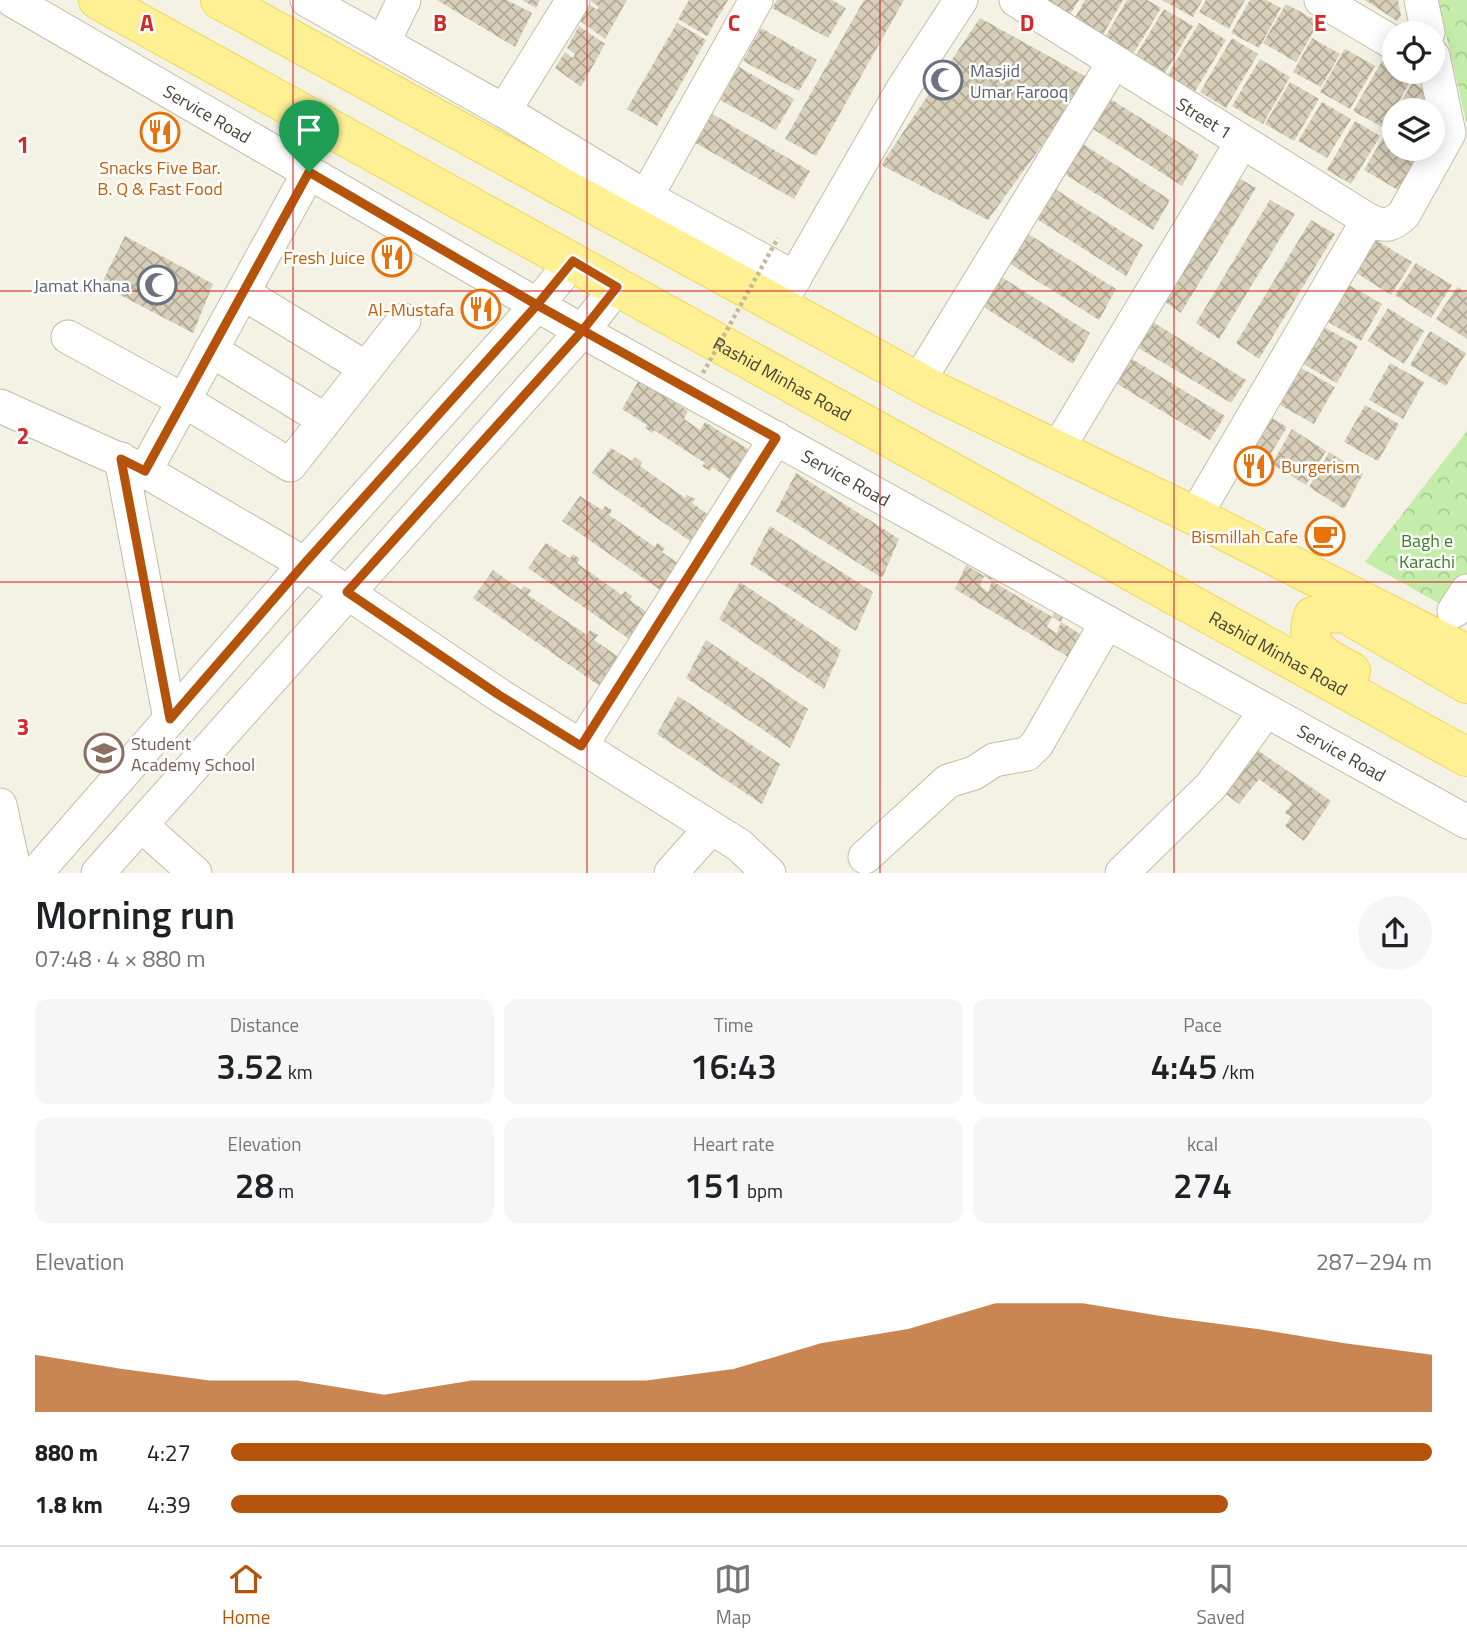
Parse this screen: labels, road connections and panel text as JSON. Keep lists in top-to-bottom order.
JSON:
{
  "streets": {
    "main road": ["Rashid Minhas Road"],
    "street": ["Service Road", "Street 1"]
  },
  "parks": ["Bagh e Karachi"],
  "places": {
    "mosque": ["Masjid Umar Farooq", "Jamat Khana"],
    "restaurant": [
      "Snacks Five Bar. B. Q & Fast Food",
      "Fresh Juice",
      "Al-Mustafa",
      "Burgerism"
    ],
    "cafe": ["Bismillah Cafe"],
    "school or university": ["Student Academy School"]
  },
  "page": {
    "heading": ["Morning run", "07:48 · 4 × 880 m"],
    "stats": [
      ["Distance", "3.52 km"],
      ["Time", "16:43"],
      ["Pace", "4:45 /km"],
      ["Elevation", "28 m"],
      ["Heart rate", "151 bpm"],
      ["kcal", "274"]
    ],
    "chart": ["Elevation", "287–294 m"],
    "list": [
      {
        "name": "880 m",
        "note": "4:27"
      },
      {
        "name": "1.8 km",
        "note": "4:39"
      }
    ],
    "tabs": ["Home", "Map", "Saved"]
  },
  "grid": {
    "columns": [
      "A",
      "B",
      "C",
      "D",
      "E"
    ],
    "rows": ["1", "2", "3"]
  }
}
